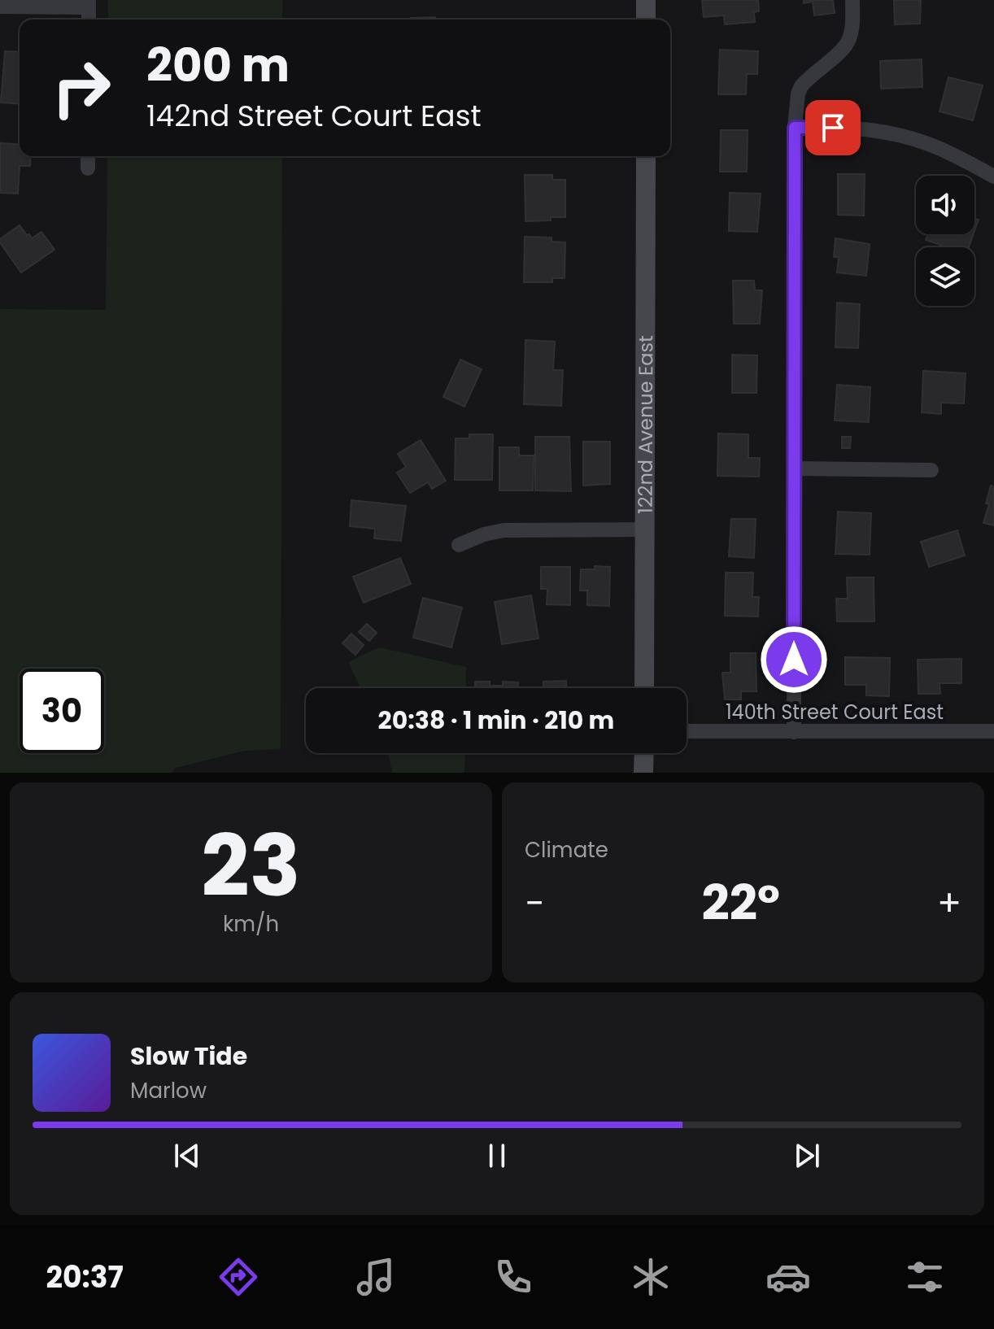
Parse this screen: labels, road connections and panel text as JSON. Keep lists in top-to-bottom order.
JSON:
{
  "streets": {
    "main road": ["122nd Avenue East"],
    "street": ["140th Street Court East"]
  },
  "page": {
    "turn": ["200 m", "142nd Street Court East"],
    "limit": "30",
    "trip": "20:38 · 1 min · 210 m",
    "tile": [
      ["23", "km/h"],
      "Climate"
    ],
    "heat": ["−", "22°", "+"],
    "song": ["Slow Tide", "Marlow"],
    "tabs": "20:37"
  }
}
